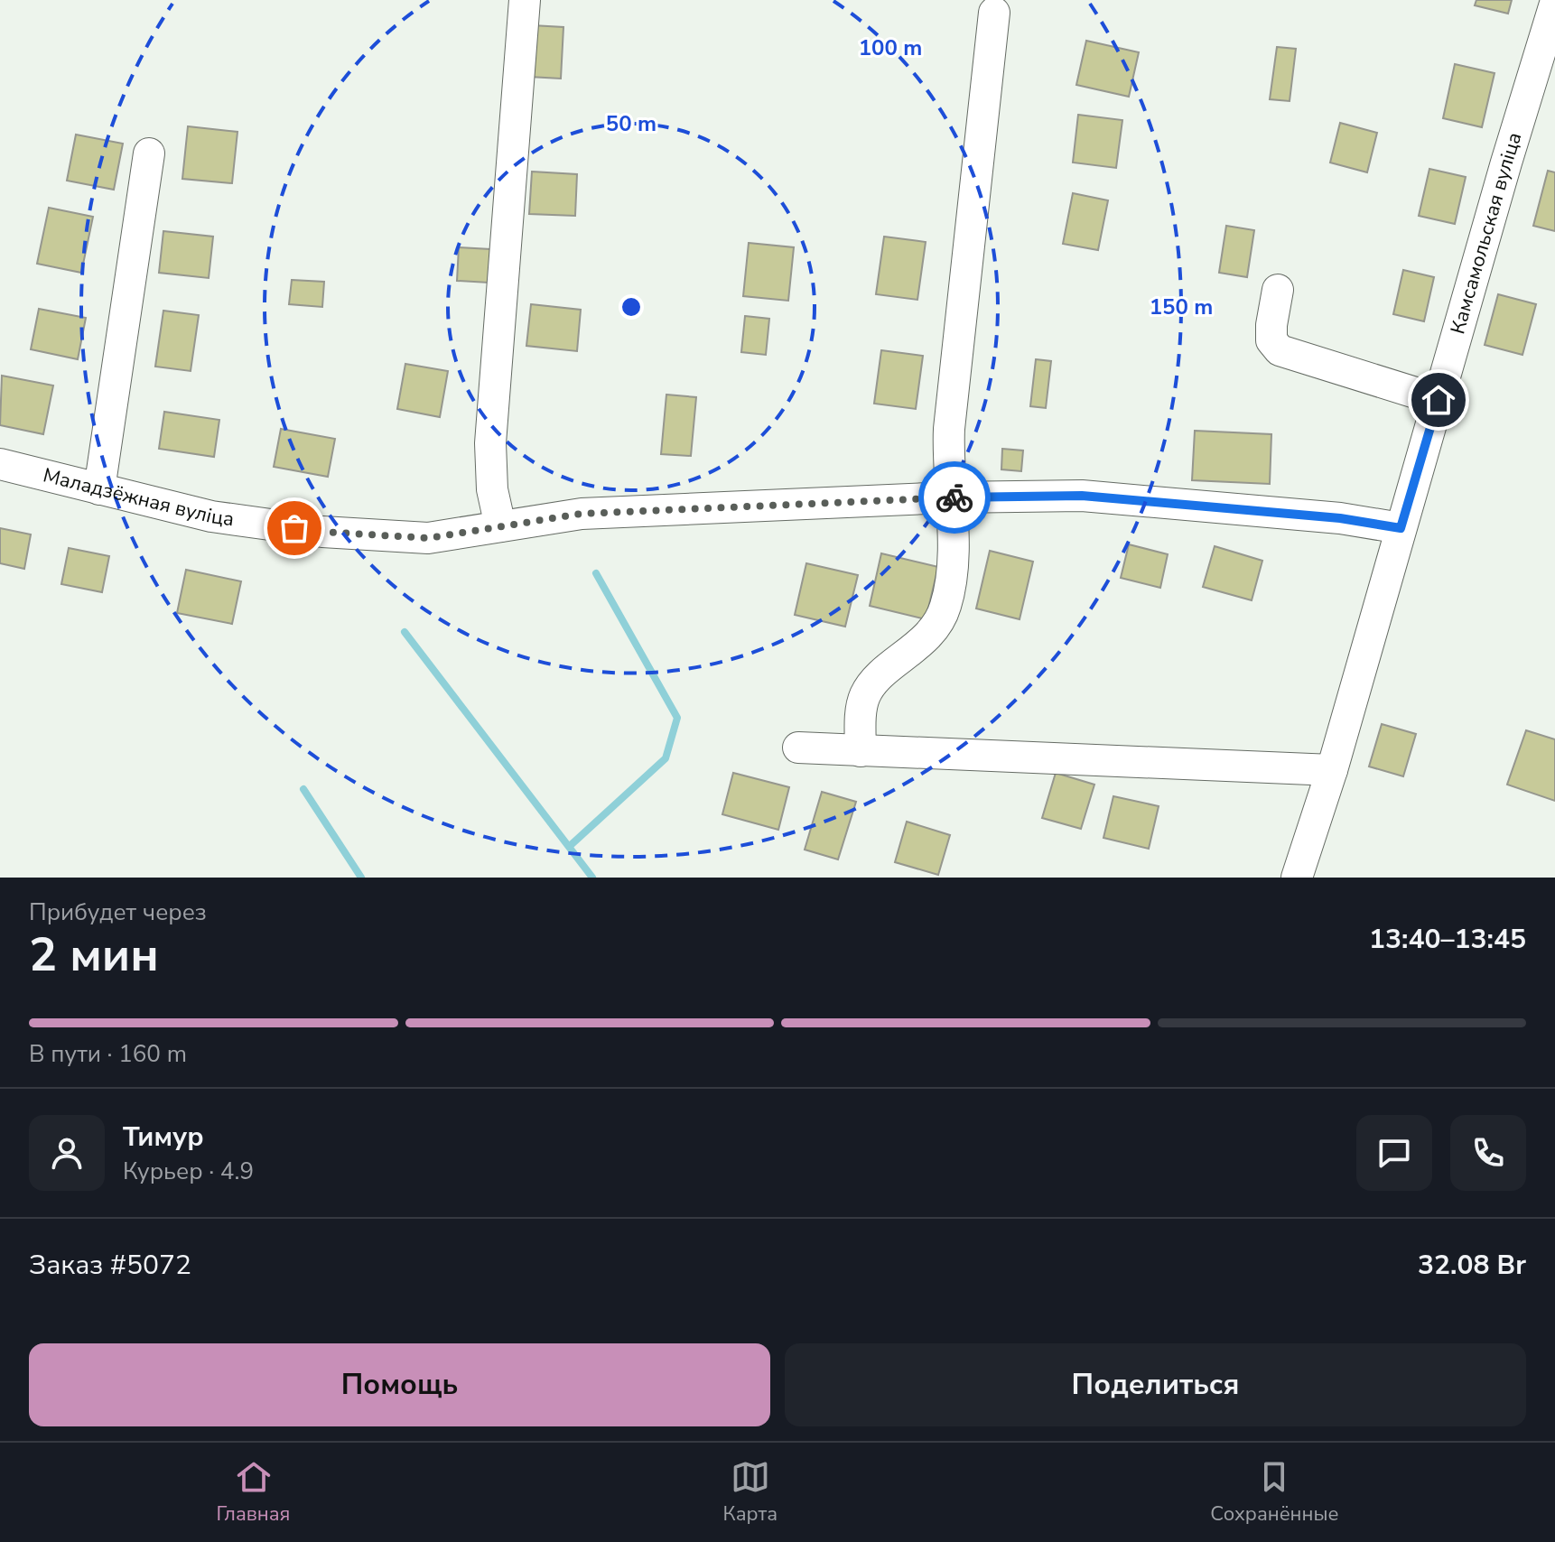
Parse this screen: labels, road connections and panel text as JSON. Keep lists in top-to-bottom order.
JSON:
{
  "streets": {
    "street": ["Камсамольская вуліца", "Маладзёжная вуліца"]
  },
  "crossings": [
    ["Камсамольская вуліца", "Маладзёжная вуліца"]
  ],
  "page": {
    "heading": ["2 мин", "Прибудет через", "13:40–13:45"],
    "panel": [
      "Тимур",
      "Курьер · 4.9",
      "Заказ #5072",
      "32.08 Br"
    ],
    "bar": "В пути · 160 m",
    "buttons": ["Помощь", "Поделиться"],
    "tabs": ["Главная", "Карта", "Сохранённые"]
  },
  "rings": ["100 m", "50 m", "150 m"]
}
